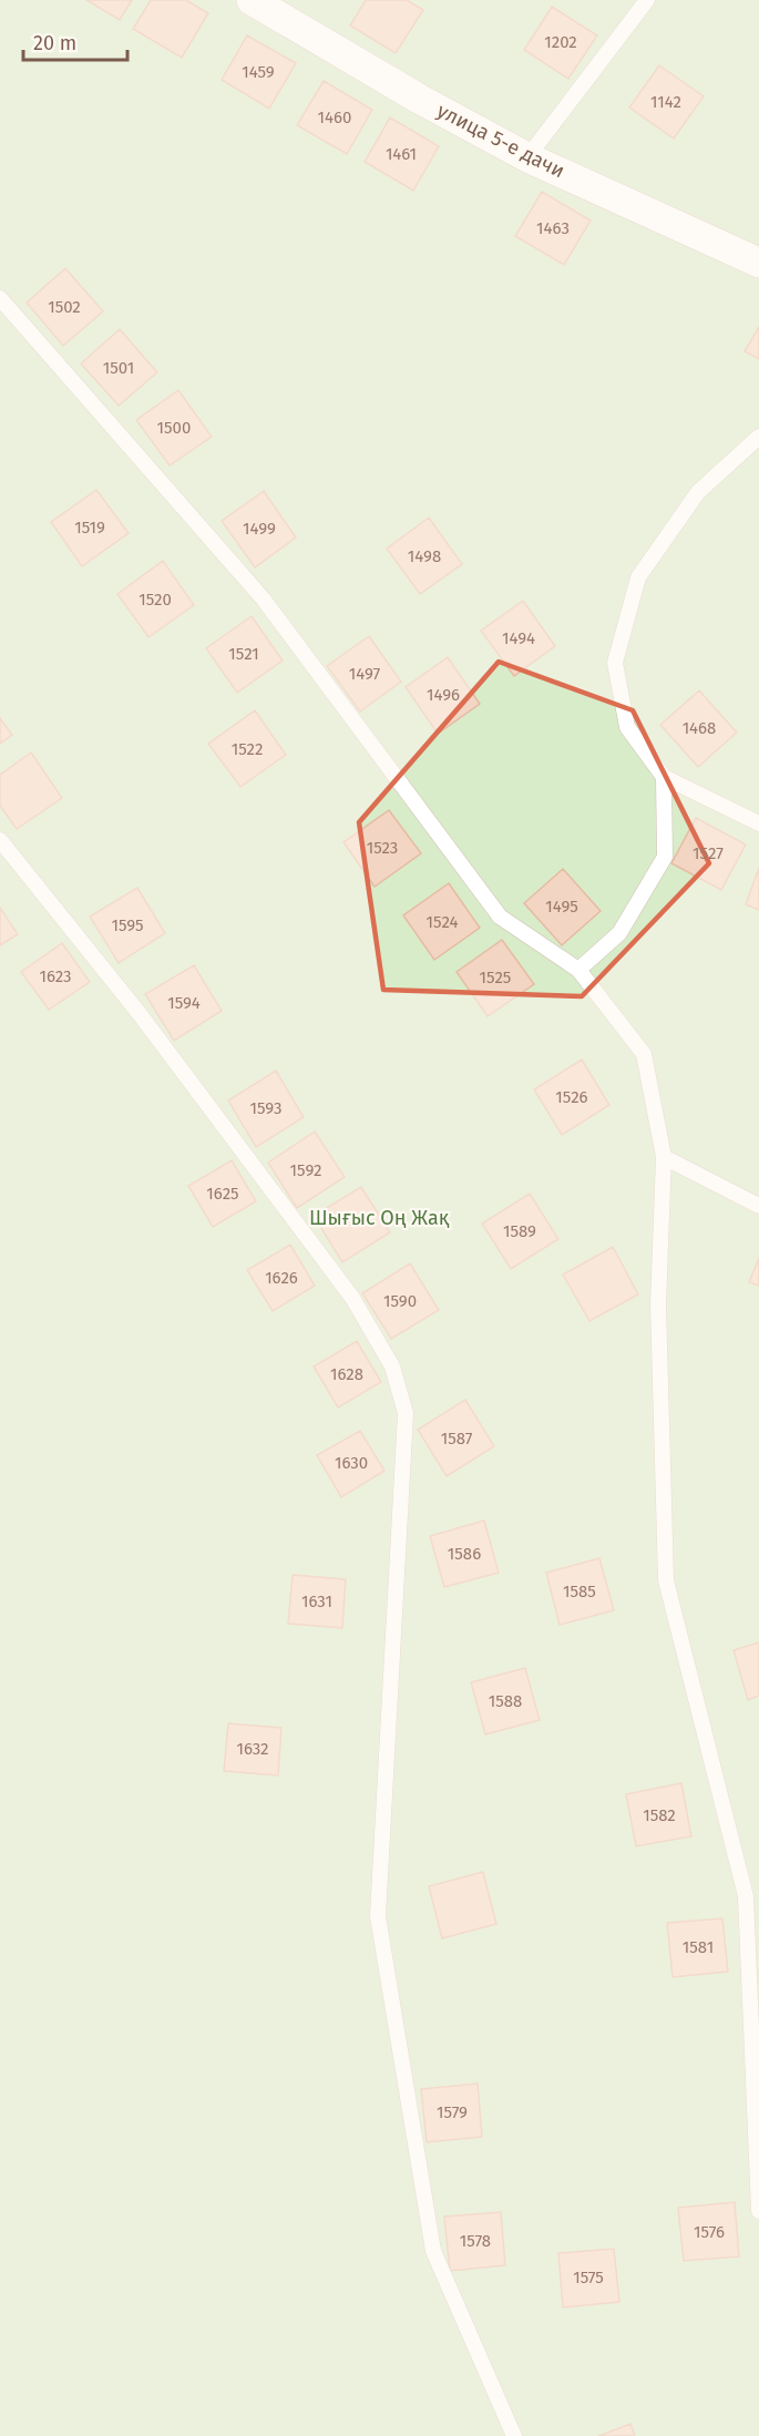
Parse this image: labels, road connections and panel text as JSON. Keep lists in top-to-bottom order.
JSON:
{
  "streets": {
    "street": ["улица 5-е дачи"]
  },
  "parks": ["Шығыс Оң Жақ"],
  "house_numbers": [
    "1202",
    "1459",
    "1142",
    "1460",
    "1461",
    "1463",
    "1502",
    "1501",
    "1500",
    "1519",
    "1499",
    "1498",
    "1520",
    "1494",
    "1521",
    "1497",
    "1496",
    "1468",
    "1522",
    "1523",
    "1527",
    "1495",
    "1524",
    "1595",
    "1623",
    "1525",
    "1594",
    "1526",
    "1593",
    "1592",
    "1625",
    "1589",
    "1626",
    "1590",
    "1628",
    "1587",
    "1630",
    "1586",
    "1585",
    "1631",
    "1588",
    "1632",
    "1582",
    "1581",
    "1579",
    "1576",
    "1578",
    "1575"
  ],
  "scale_bar": "20 m"
}
